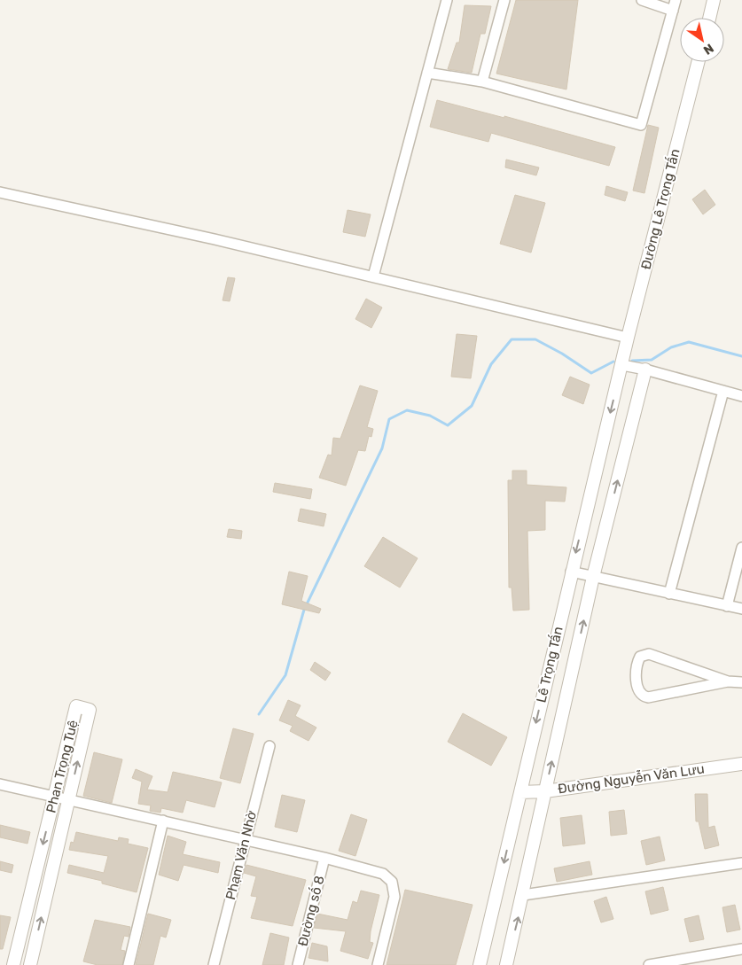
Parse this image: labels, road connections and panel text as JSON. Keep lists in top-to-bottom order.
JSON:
{
  "streets": {
    "street": [
      "Đường Lê Trọng Tấn",
      "Lê Trọng Tấn",
      "Phan Trọng Tuệ",
      "Đường Nguyễn Văn Lưu",
      "Phạm Văn Nhờ",
      "Đường số 8"
    ]
  },
  "crossings": [
    ["Đường Lê Trọng Tấn", "Lê Trọng Tấn"],
    ["Lê Trọng Tấn", "Đường Nguyễn Văn Lưu"]
  ],
  "north": "bottom right"
}
